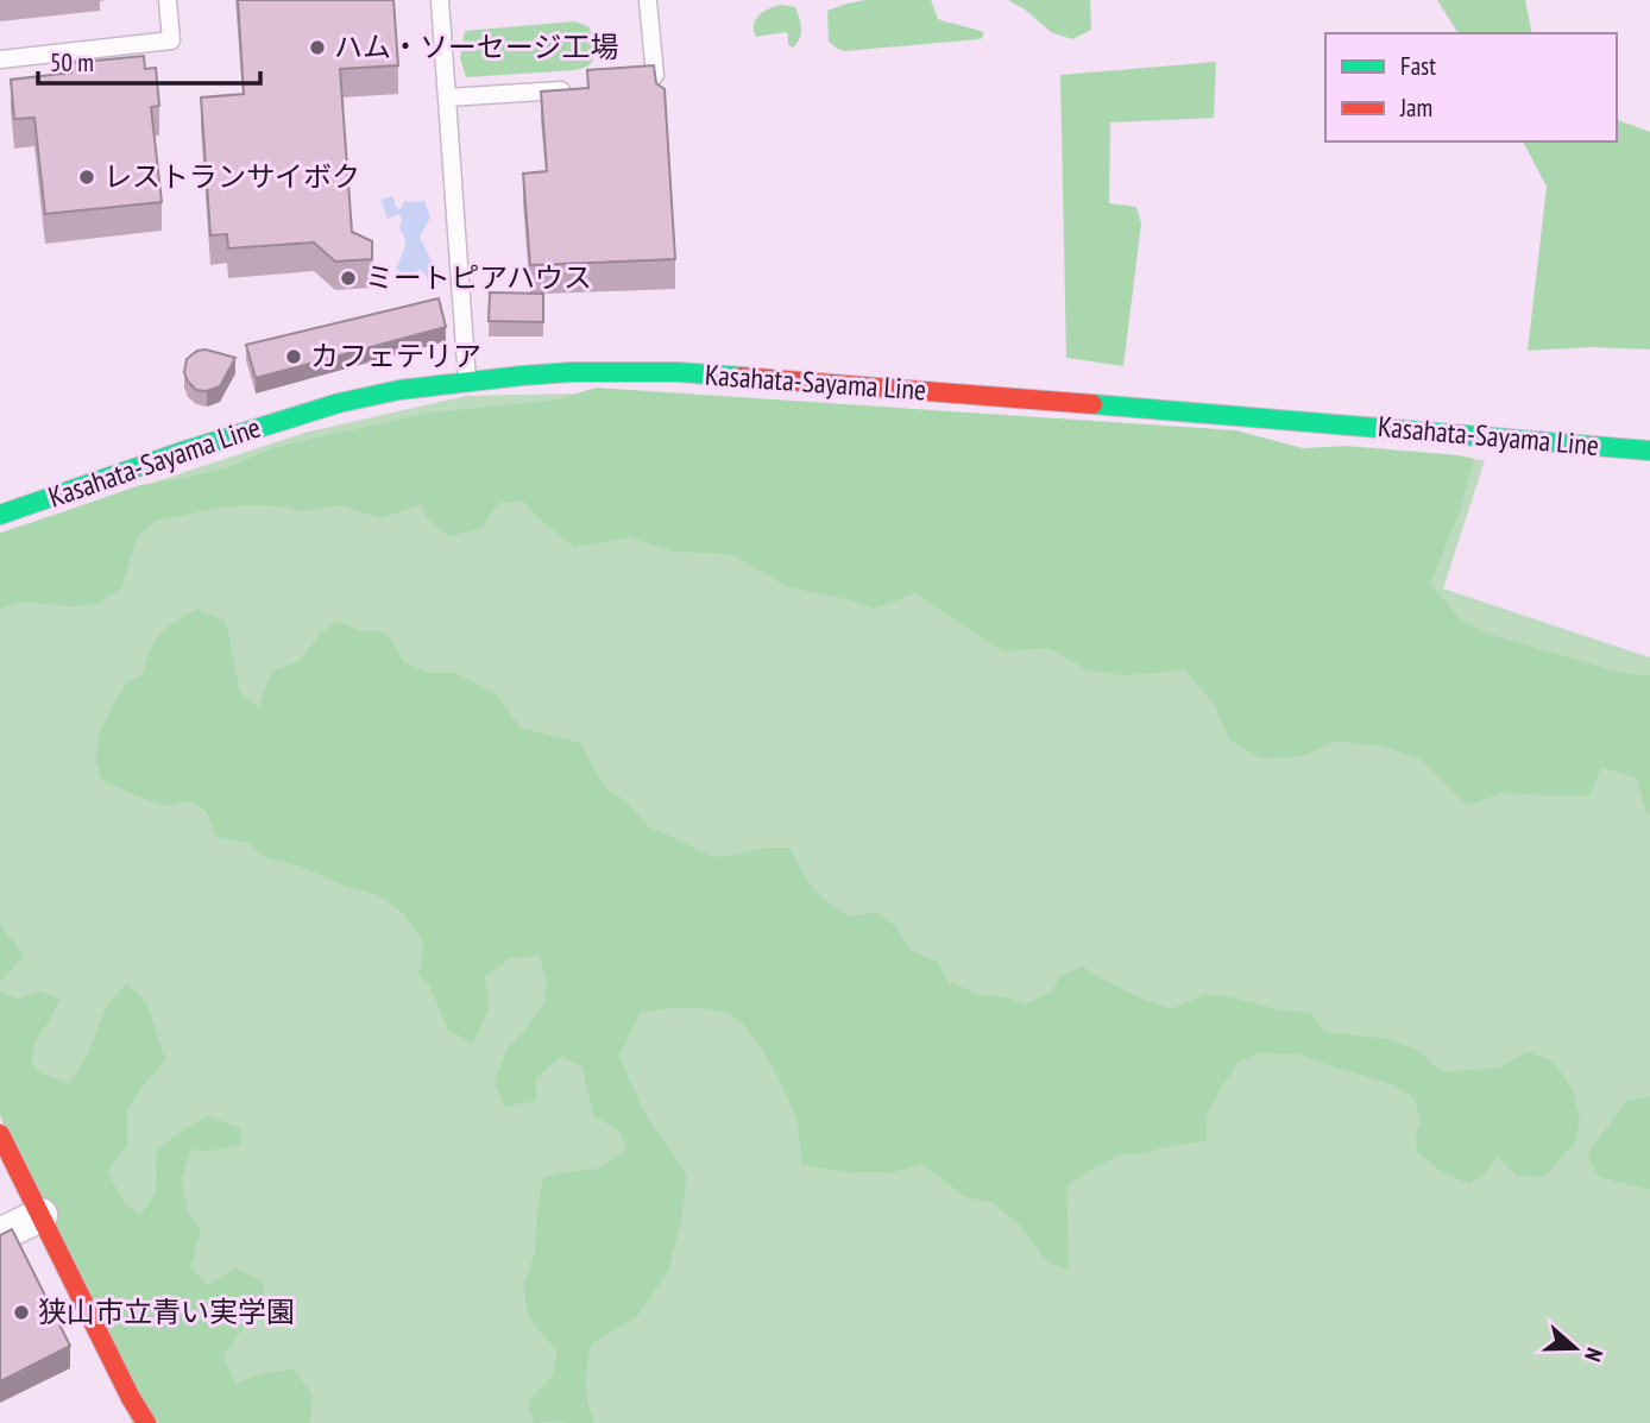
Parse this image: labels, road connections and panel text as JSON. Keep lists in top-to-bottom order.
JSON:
{
  "streets": {
    "main road": ["Kasahata-Sayama Line"]
  },
  "places": [
    "ハム・ソーセージ工場",
    "レストランサイボク",
    "ミートピアハウス",
    "カフェテリア",
    "狭山市立青い実学園"
  ],
  "legend": ["Fast", "Jam"],
  "scale_bar": "50 m",
  "north": "right"
}
